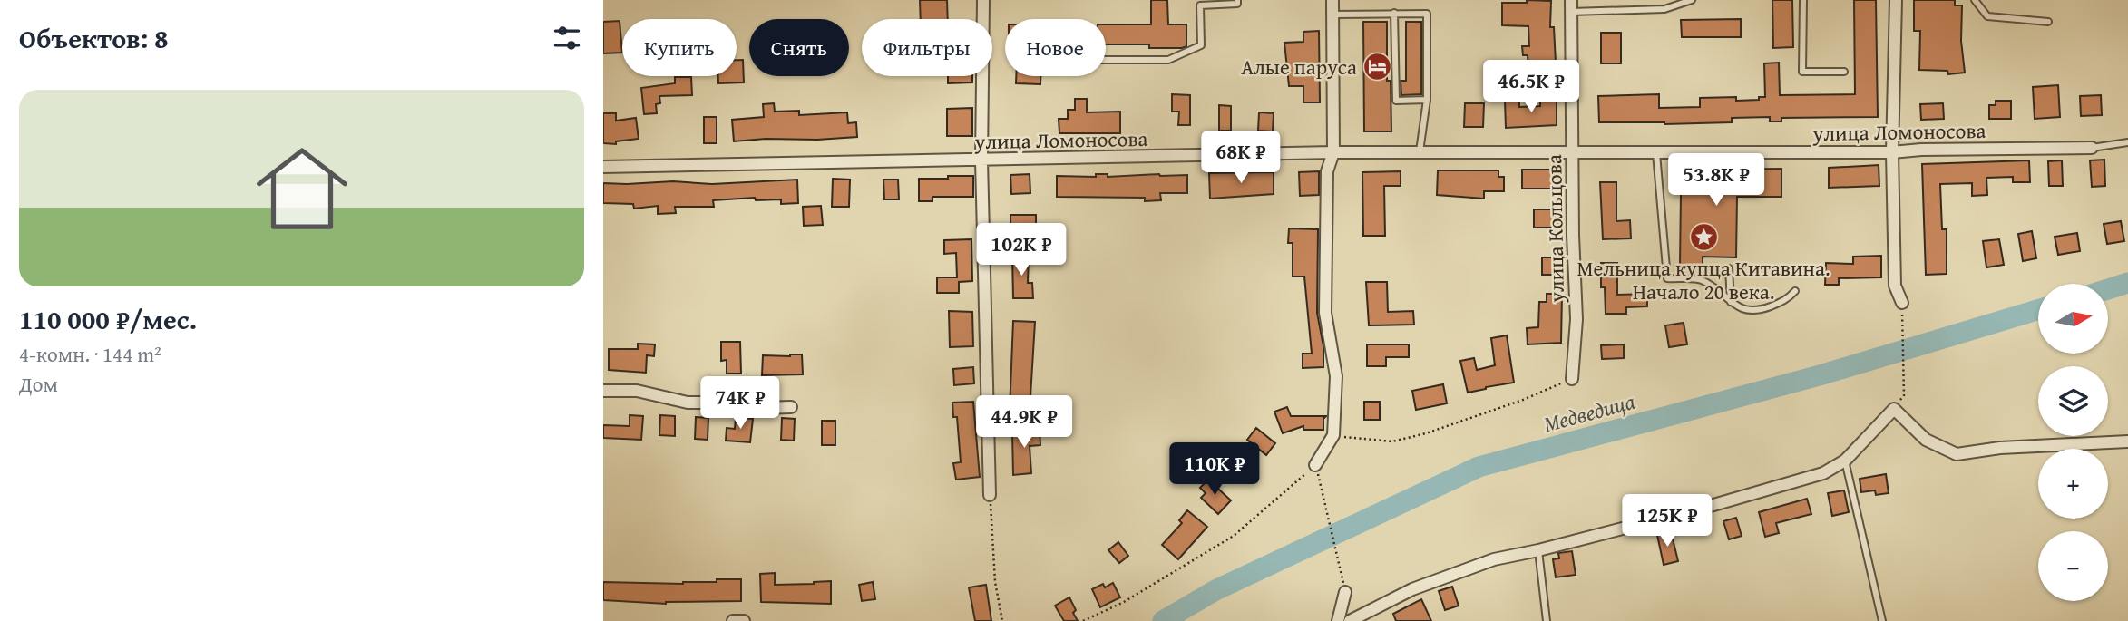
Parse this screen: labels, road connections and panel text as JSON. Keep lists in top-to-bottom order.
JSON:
{
  "streets": {
    "street": ["улица Ломоносова", "улица Кольцова"]
  },
  "crossings": [
    ["улица Ломоносова", "улица Кольцова"]
  ],
  "water": ["Медведица"],
  "places": {
    "hotel": ["Алые паруса"],
    "place": ["Мельница купца Китавина. Начало 20 века."]
  },
  "north": "right",
  "page": {
    "heading": "Объектов: 8",
    "chip": [
      "Купить",
      "Снять",
      "Фильтры",
      "Новое"
    ],
    "price": [
      "46.5K ₽",
      "68K ₽",
      "53.8K ₽",
      "102K ₽",
      "74K ₽",
      "44.9K ₽",
      "110K ₽",
      "125K ₽"
    ],
    "list": [
      {
        "name": "110 000 ₽/мес.",
        "note": "4-комн. · 144 m² · Дом"
      }
    ],
    "map_buttons": ["+", "−"]
  }
}
